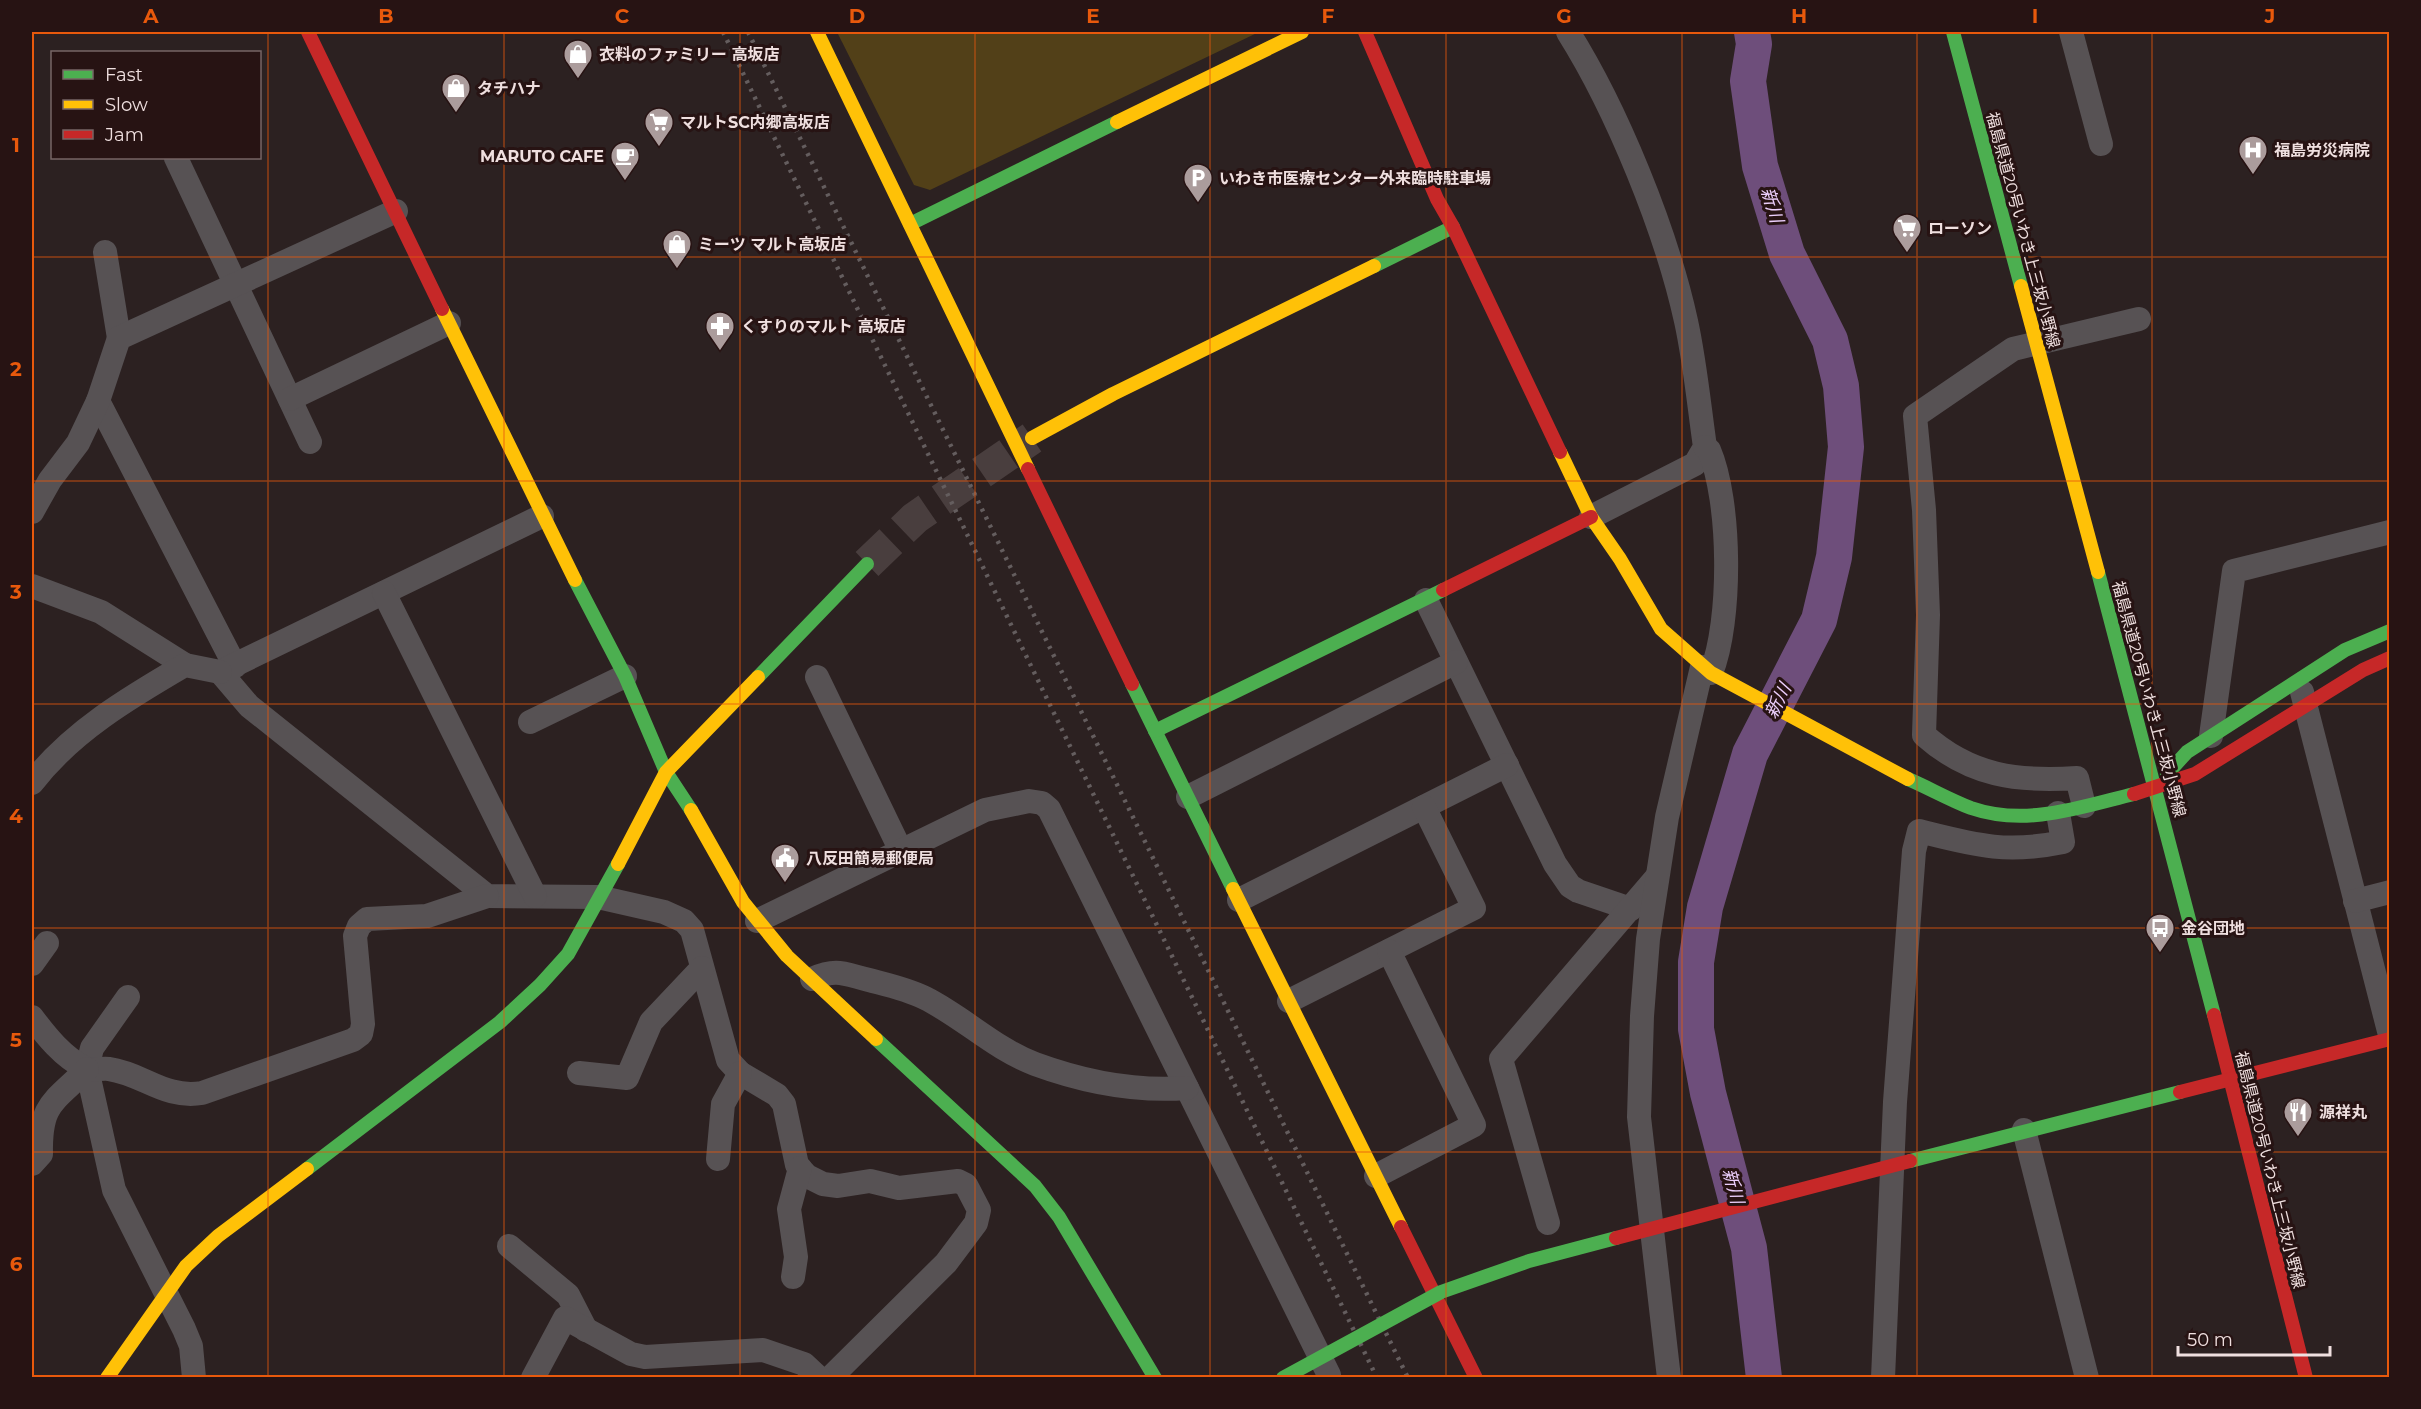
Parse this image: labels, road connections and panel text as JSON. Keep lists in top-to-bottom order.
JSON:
{
  "streets": {
    "street": ["福島県道20号いわき上三坂小野線"]
  },
  "water": ["新川"],
  "places": {
    "shop": ["衣料のファミリー 高坂店", "タチハナ", "ミーツ マルト高坂店"],
    "supermarket": ["マルトSC内郷高坂店", "ローソン"],
    "hospital": ["福島労災病院"],
    "cafe": ["MARUTO CAFE"],
    "parking": ["いわき市医療センター外来臨時駐車場"],
    "pharmacy": ["くすりのマルト 高坂店"],
    "public building": ["八反田簡易郵便局"],
    "bus stop": ["金谷団地"],
    "restaurant": ["源祥丸"]
  },
  "legend": ["Fast", "Slow", "Jam"],
  "scale_bar": "50 m",
  "grid": {
    "columns": [
      "A",
      "B",
      "C",
      "D",
      "E",
      "F",
      "G",
      "H",
      "I",
      "J"
    ],
    "rows": [
      "1",
      "2",
      "3",
      "4",
      "5",
      "6"
    ]
  }
}
